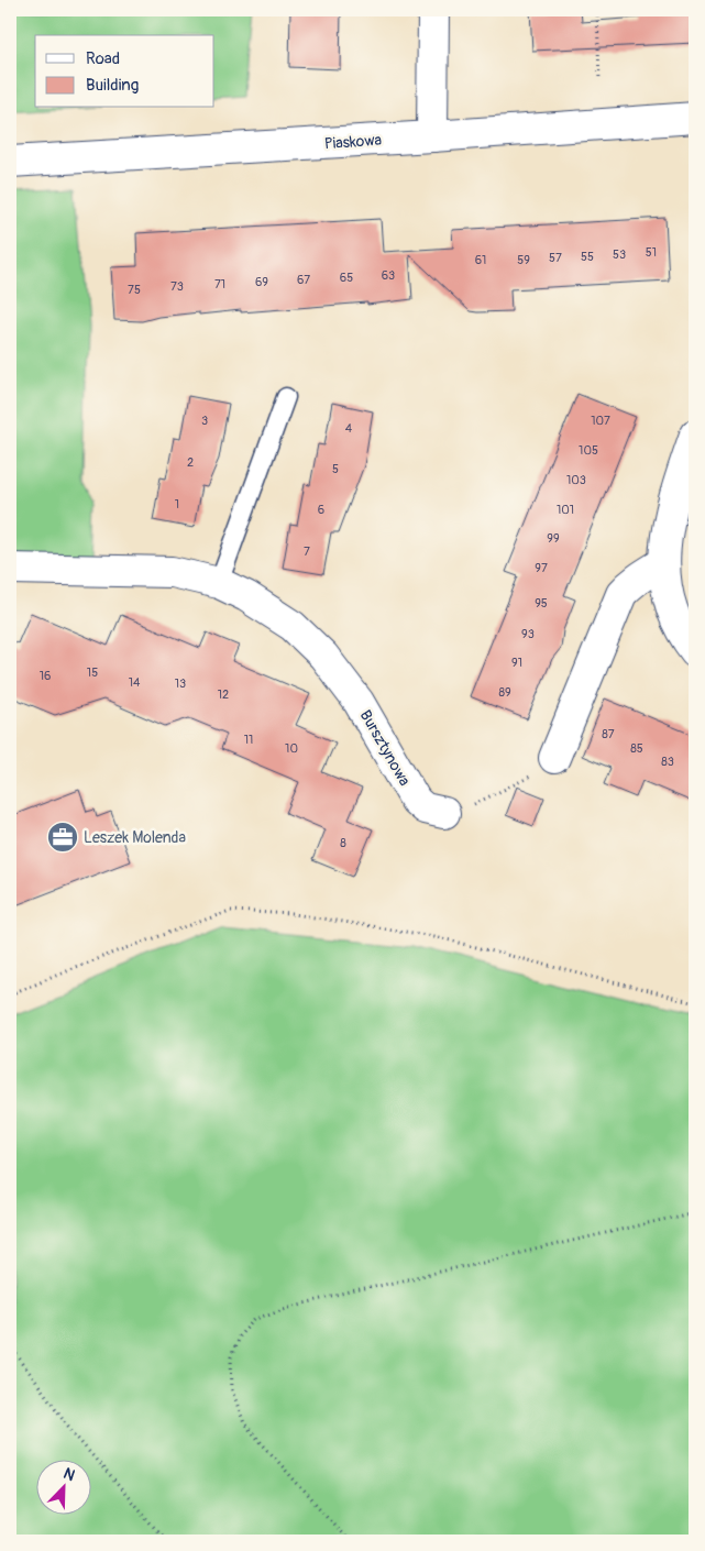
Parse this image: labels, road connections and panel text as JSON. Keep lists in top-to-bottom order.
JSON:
{
  "streets": {
    "street": ["Piaskowa", "Bursztynowa"]
  },
  "places": {
    "office": ["Leszek Molenda"]
  },
  "house_numbers": [
    "51",
    "53",
    "55",
    "57",
    "61",
    "59",
    "63",
    "65",
    "67",
    "69",
    "71",
    "73",
    "75",
    "3",
    "107",
    "4",
    "105",
    "2",
    "5",
    "103",
    "1",
    "6",
    "101",
    "99",
    "7",
    "97",
    "95",
    "93",
    "91",
    "15",
    "16",
    "14",
    "13",
    "89",
    "12",
    "87",
    "11",
    "10",
    "85",
    "83",
    "8"
  ],
  "legend": ["Road", "Building"],
  "north": "top right"
}
